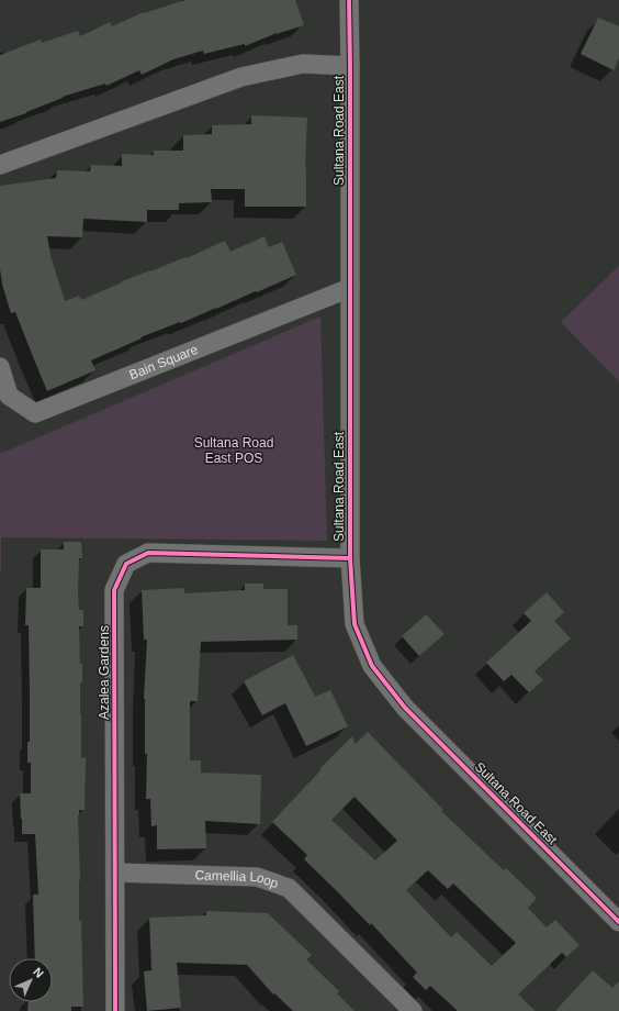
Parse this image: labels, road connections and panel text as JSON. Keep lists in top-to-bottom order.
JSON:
{
  "streets": {
    "street": [
      "Sultana Road East",
      "Bain Square",
      "Azalea Gardens",
      "Camellia Loop"
    ]
  },
  "crossings": [
    ["Sultana Road East", "Bain Square"],
    ["Sultana Road East", "Azalea Gardens"],
    ["Azalea Gardens", "Camellia Loop"]
  ],
  "parks": ["Sultana Road East POS"],
  "north": "top right"
}
